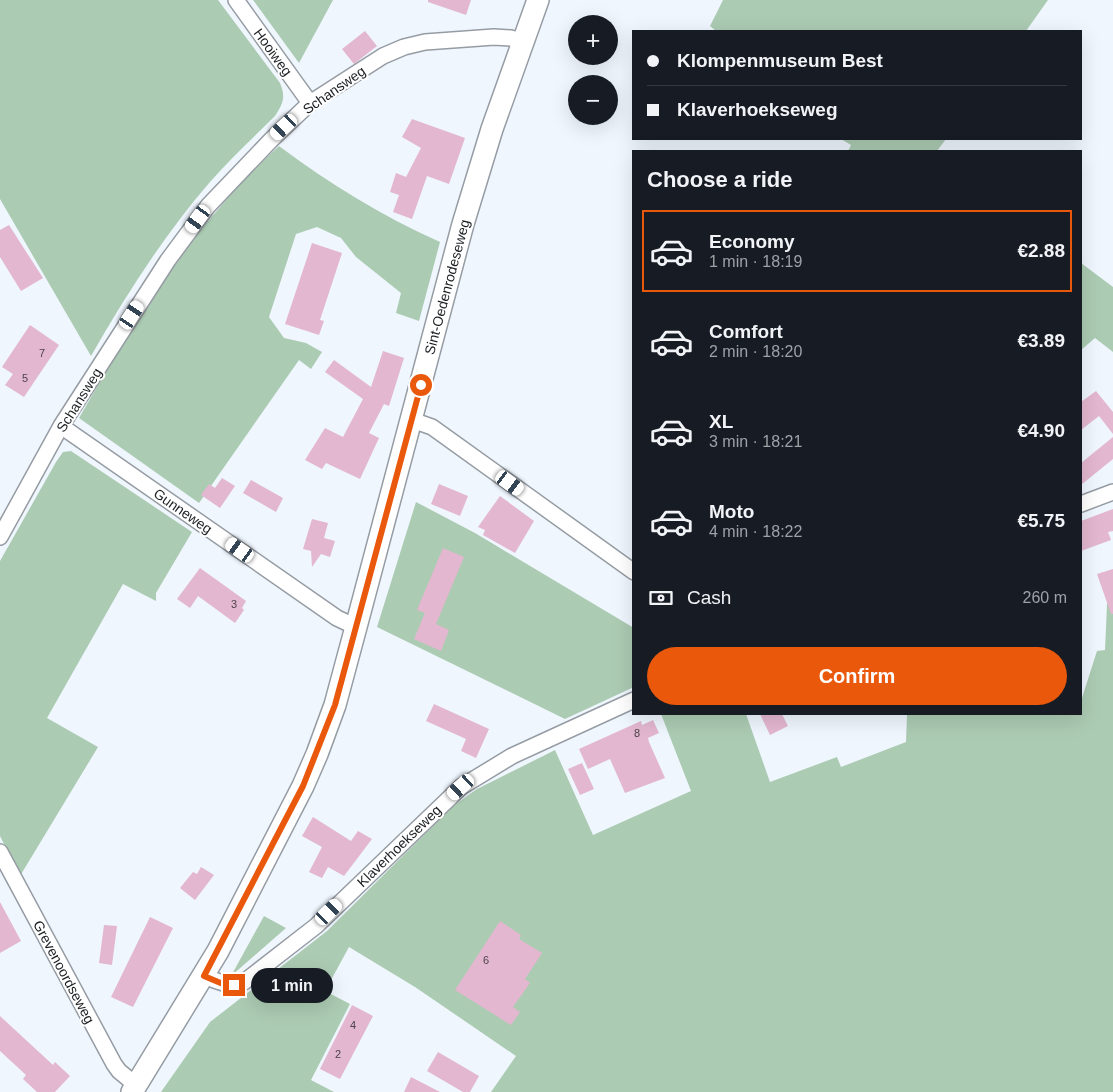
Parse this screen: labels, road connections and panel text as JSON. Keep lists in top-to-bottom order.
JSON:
{
  "streets": {
    "street": [
      "Hooiweg",
      "Schansweg",
      "Sint-Oedenrodeseweg",
      "Gunneweg",
      "Klaverhoekseweg",
      "Grevenoordseweg"
    ]
  },
  "crossings": [
    ["Hooiweg", "Schansweg"],
    ["Schansweg", "Sint-Oedenrodeseweg"],
    ["Schansweg", "Gunneweg"],
    ["Sint-Oedenrodeseweg", "Gunneweg"],
    ["Sint-Oedenrodeseweg", "Klaverhoekseweg"],
    ["Sint-Oedenrodeseweg", "Grevenoordseweg"]
  ],
  "house_numbers": [
    "7",
    "5",
    "3",
    "8",
    "6",
    "4",
    "2"
  ],
  "page": {
    "map_buttons": ["+", "−"],
    "banner": ["Klompenmuseum Best", "Klaverhoekseweg"],
    "heading": "Choose a ride",
    "list": [
      {
        "name": "Economy",
        "note": "1 min · 18:19",
        "value": "€2.88"
      },
      {
        "name": "Comfort",
        "note": "2 min · 18:20",
        "value": "€3.89"
      },
      {
        "name": "XL",
        "note": "3 min · 18:21",
        "value": "€4.90"
      },
      {
        "name": "Moto",
        "note": "4 min · 18:22",
        "value": "€5.75"
      }
    ],
    "pay": ["Cash", "260 m"],
    "buttons": "Confirm",
    "bubble": "1 min"
  }
}
